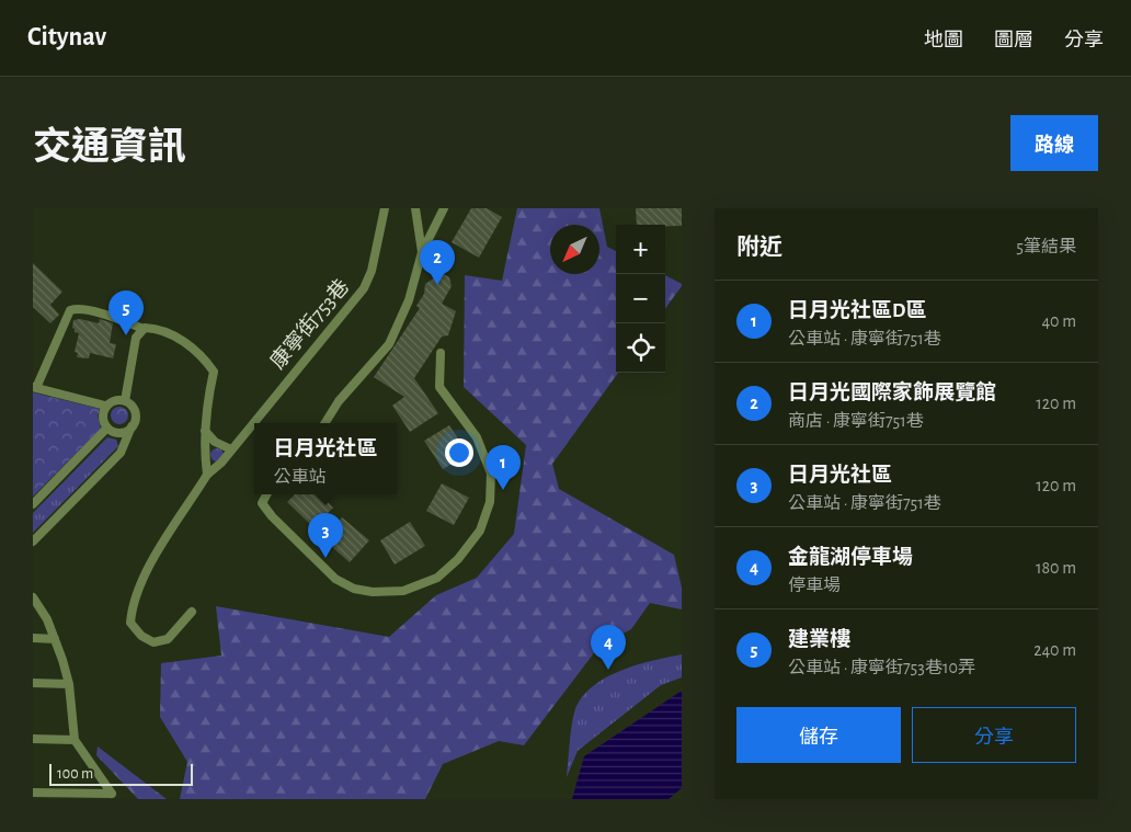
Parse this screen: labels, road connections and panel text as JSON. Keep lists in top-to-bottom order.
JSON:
{
  "streets": {
    "street": ["康寧街753巷"]
  },
  "scale_bar": "100 m",
  "north": "bottom left",
  "page": {
    "header": "Citynav",
    "nav": ["地圖", "圖層", "分享"],
    "title": "交通資訊",
    "buttons": [
      "路線",
      ["儲存", "分享"]
    ],
    "heading": ["附近", "5筆結果"],
    "map_buttons": ["+", "−"],
    "pins": [
      "2",
      "5",
      "1",
      "3",
      "4"
    ],
    "list": [
      {
        "mark": "1",
        "name": "日月光社區D區",
        "note": "公車站 · 康寧街751巷",
        "value": "40 m"
      },
      {
        "mark": "2",
        "name": "日月光國際家飾展覽館",
        "note": "商店 · 康寧街751巷",
        "value": "120 m"
      },
      {
        "mark": "3",
        "name": "日月光社區",
        "note": "公車站 · 康寧街751巷",
        "value": "120 m"
      },
      {
        "mark": "4",
        "name": "金龍湖停車場",
        "note": "停車場",
        "value": "180 m"
      },
      {
        "mark": "5",
        "name": "建業樓",
        "note": "公車站 · 康寧街753巷10弄",
        "value": "240 m"
      }
    ],
    "popup": ["日月光社區", "公車站"],
    "scale": "100 m"
  }
}
